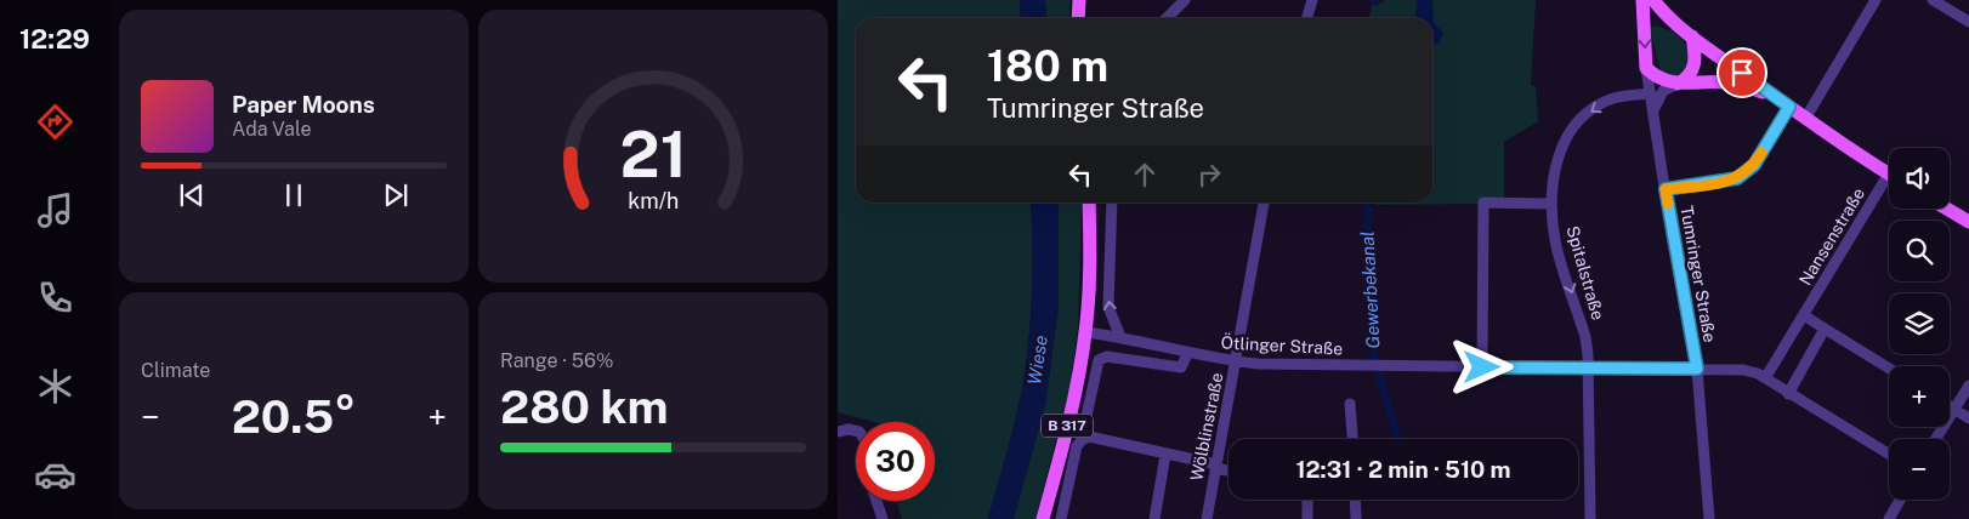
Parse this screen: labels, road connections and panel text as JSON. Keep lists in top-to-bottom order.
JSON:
{
  "streets": {
    "main road": ["Tumringer Straße", "B 317"],
    "street": [
      "Nansenstraße",
      "Spitalstraße",
      "Ötlinger Straße",
      "Wölblinstraße"
    ]
  },
  "crossings": [
    ["Nansenstraße", "Ötlinger Straße"],
    ["Spitalstraße", "Tumringer Straße"],
    ["Spitalstraße", "Ötlinger Straße"],
    ["Tumringer Straße", "Ötlinger Straße"],
    ["Ötlinger Straße", "B 317"],
    ["Ötlinger Straße", "Wölblinstraße"]
  ],
  "one_way": ["Spitalstraße"],
  "water": ["Gewerbekanal", "Wiese"],
  "page": {
    "tabs": "12:29",
    "turn": ["180 m", "Tumringer Straße"],
    "song": ["Paper Moons", "Ada Vale"],
    "map_buttons": ["+", "−"],
    "tile": [
      "Climate",
      ["Range · 56%", "280 km"]
    ],
    "heat": ["−", "20.5°", "+"],
    "limit": "30",
    "trip": "12:31 · 2 min · 510 m",
    "gauge": ["21", "km/h"]
  }
}
